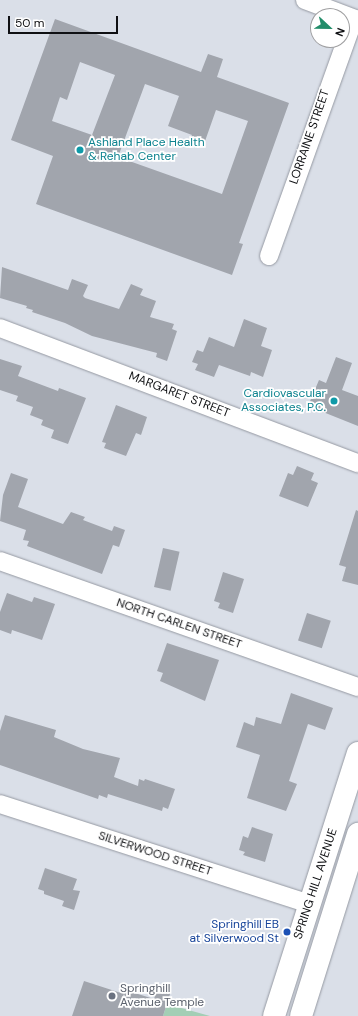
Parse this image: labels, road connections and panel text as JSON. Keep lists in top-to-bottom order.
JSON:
{
  "streets": {
    "main road": ["SPRING HILL AVENUE"],
    "street": [
      "LORRAINE STREET",
      "MARGARET STREET",
      "NORTH CARLEN STREET",
      "SILVERWOOD STREET"
    ]
  },
  "crossings": [
    ["SILVERWOOD STREET", "SPRING HILL AVENUE"]
  ],
  "places": [
    "Ashland Place Health & Rehab Center",
    "Cardiovascular Associates, P.C.",
    "Springhill EB at Silverwood St",
    "Springhill Avenue Temple"
  ],
  "scale_bar": "50 m",
  "north": "right"
}
